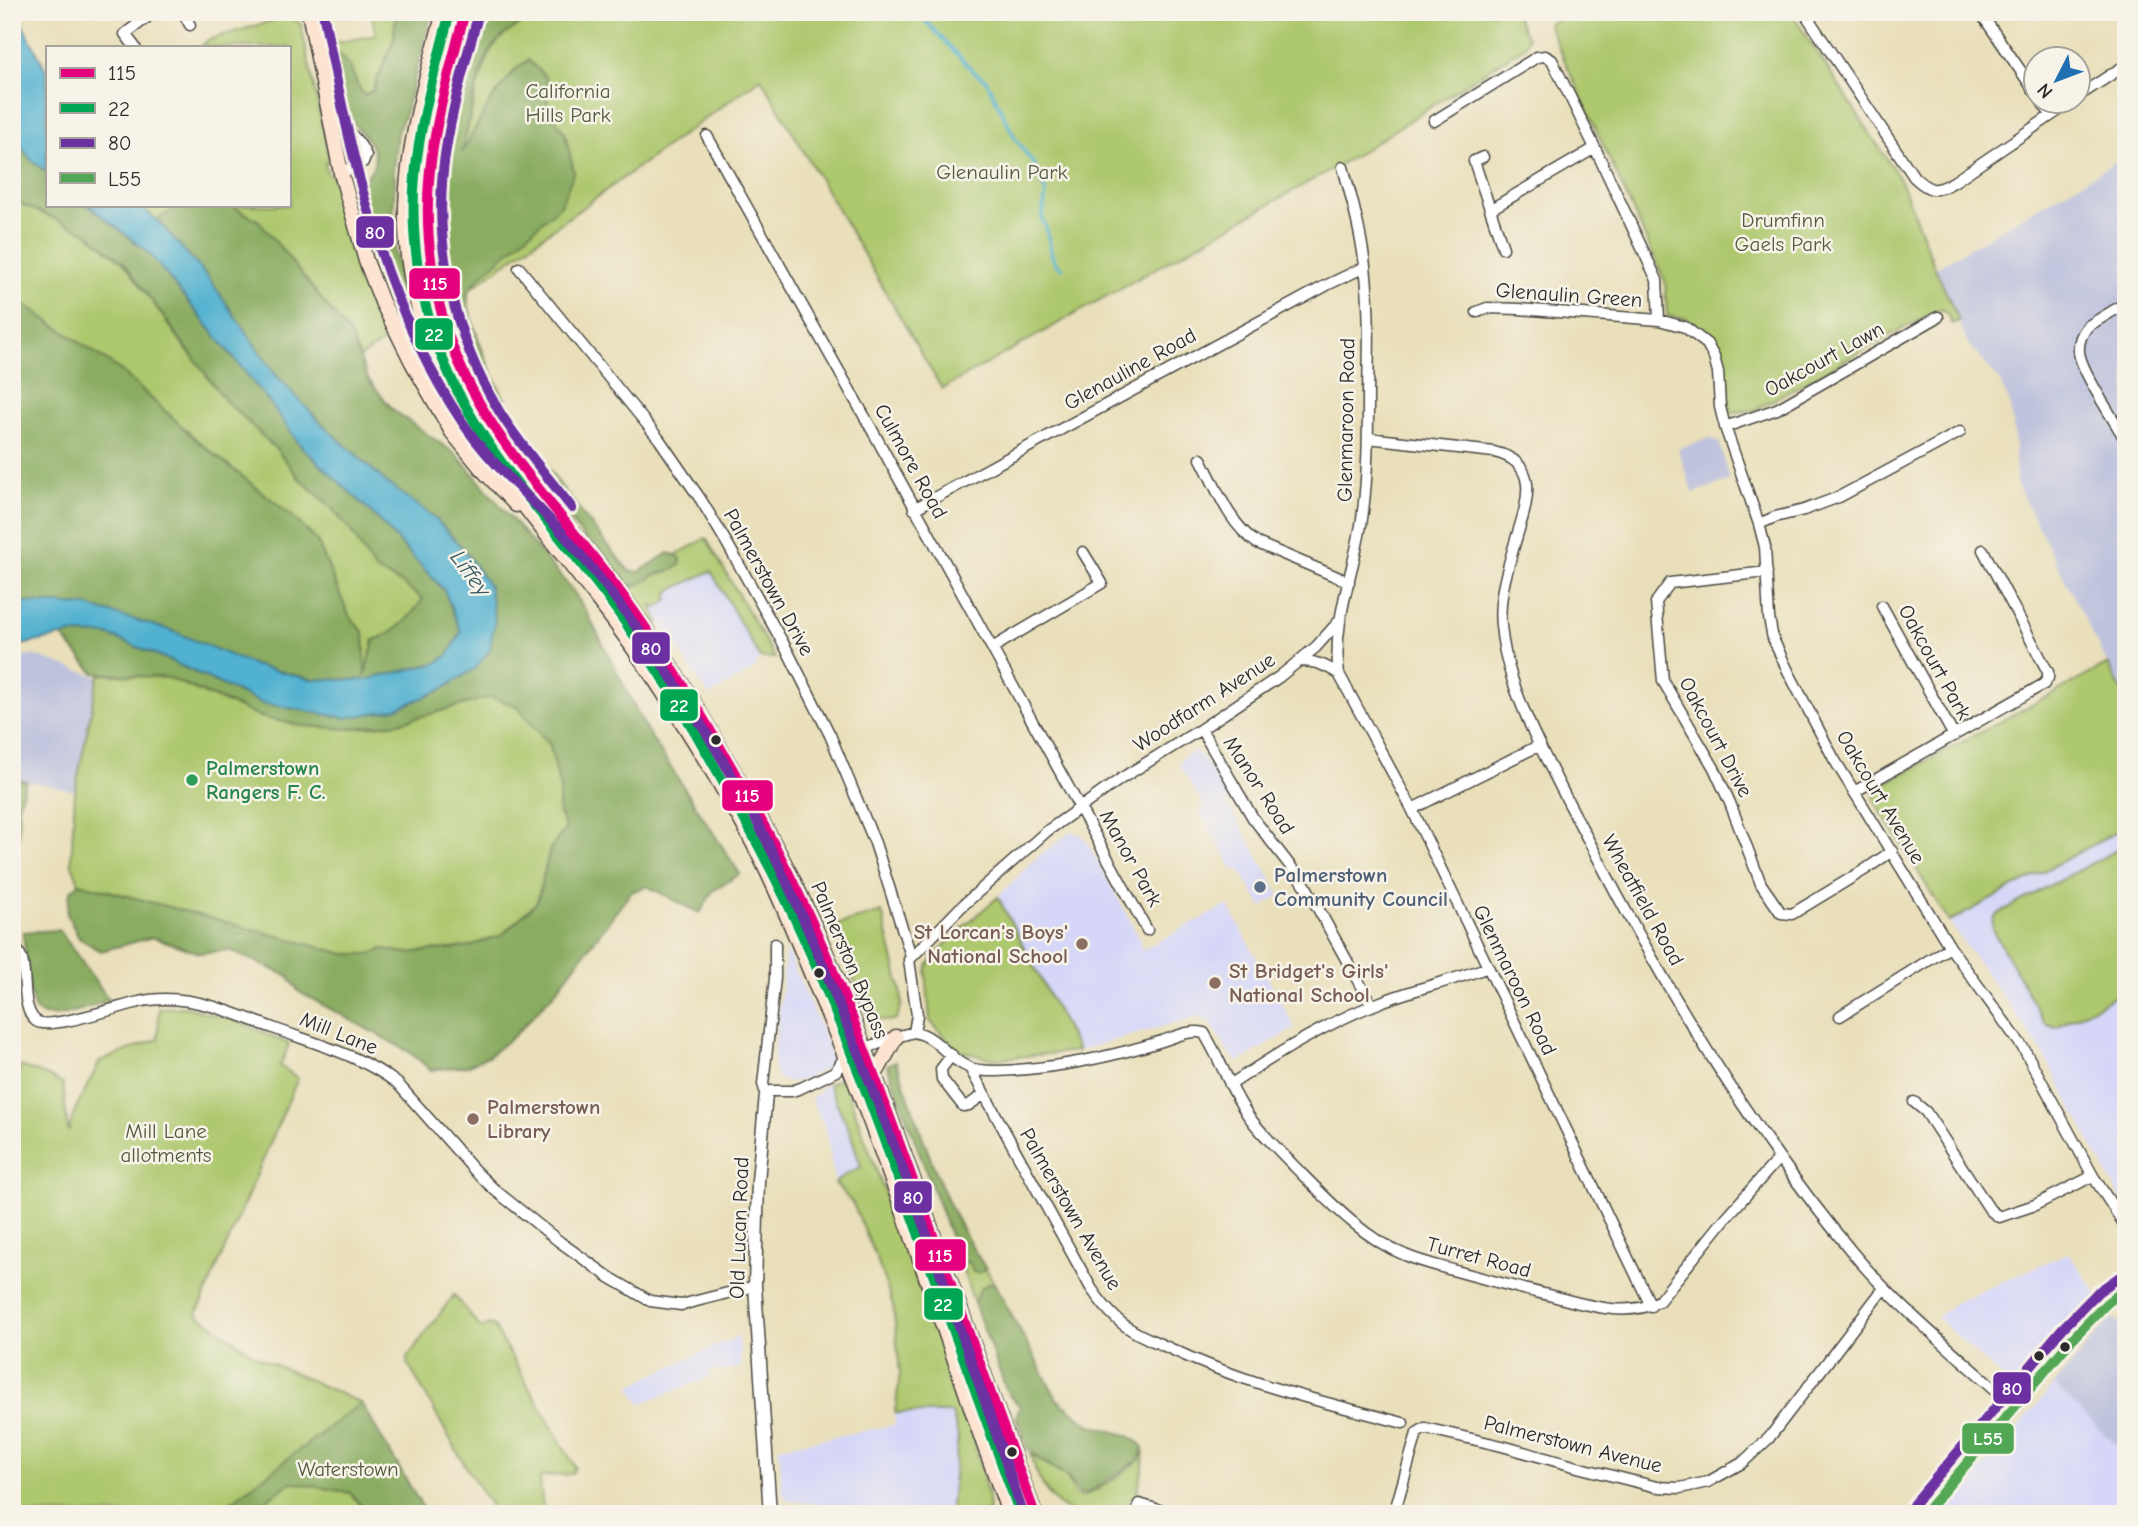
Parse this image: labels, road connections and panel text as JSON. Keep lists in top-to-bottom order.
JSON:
{
  "streets": {
    "main road": ["Palmerston Bypass"],
    "street": [
      "Glenaulin Green",
      "Oakcourt Lawn",
      "Glenauline Road",
      "Glenmaroon Road",
      "Culmore Road",
      "Palmerstown Drive",
      "Oakcourt Park",
      "Woodfarm Avenue",
      "Oakcourt Drive",
      "Manor Road",
      "Oakcourt Avenue",
      "Manor Park",
      "Wheatfield Road",
      "Mill Lane",
      "Palmerstown Avenue",
      "Old Lucan Road",
      "Turret Road"
    ]
  },
  "crossings": [
    ["Glenaulin Green", "Oakcourt Lawn"],
    ["Glenaulin Green", "Oakcourt Avenue"],
    ["Oakcourt Lawn", "Oakcourt Avenue"],
    ["Glenauline Road", "Glenmaroon Road"],
    ["Glenauline Road", "Culmore Road"],
    ["Glenmaroon Road", "Woodfarm Avenue"],
    ["Glenmaroon Road", "Wheatfield Road"],
    ["Glenmaroon Road", "Turret Road"],
    ["Culmore Road", "Woodfarm Avenue"],
    ["Culmore Road", "Manor Park"],
    ["Palmerstown Drive", "Woodfarm Avenue"],
    ["Oakcourt Park", "Oakcourt Avenue"],
    ["Woodfarm Avenue", "Manor Road"],
    ["Woodfarm Avenue", "Manor Park"],
    ["Oakcourt Drive", "Oakcourt Avenue"],
    ["Wheatfield Road", "Palmerstown Avenue"],
    ["Mill Lane", "Old Lucan Road"],
    ["Palmerstown Avenue", "Turret Road"]
  ],
  "water": ["Liffey"],
  "parks": [
    "California Hills Park",
    "Glenaulin Park",
    "Drumfinn Gaels Park",
    "Mill Lane allotments",
    "Waterstown"
  ],
  "places": [
    "Palmerstown Rangers F. C.",
    "Palmerstown Community Council",
    "St Lorcan's Boys' National School",
    "St Bridget's Girls' National School",
    "Palmerstown Library"
  ],
  "lines": [
    "transit line 115",
    "transit line 22",
    "transit line 80",
    "transit line L55"
  ],
  "legend": [
    "115",
    "22",
    "80",
    "L55"
  ],
  "north": "bottom left"
}
